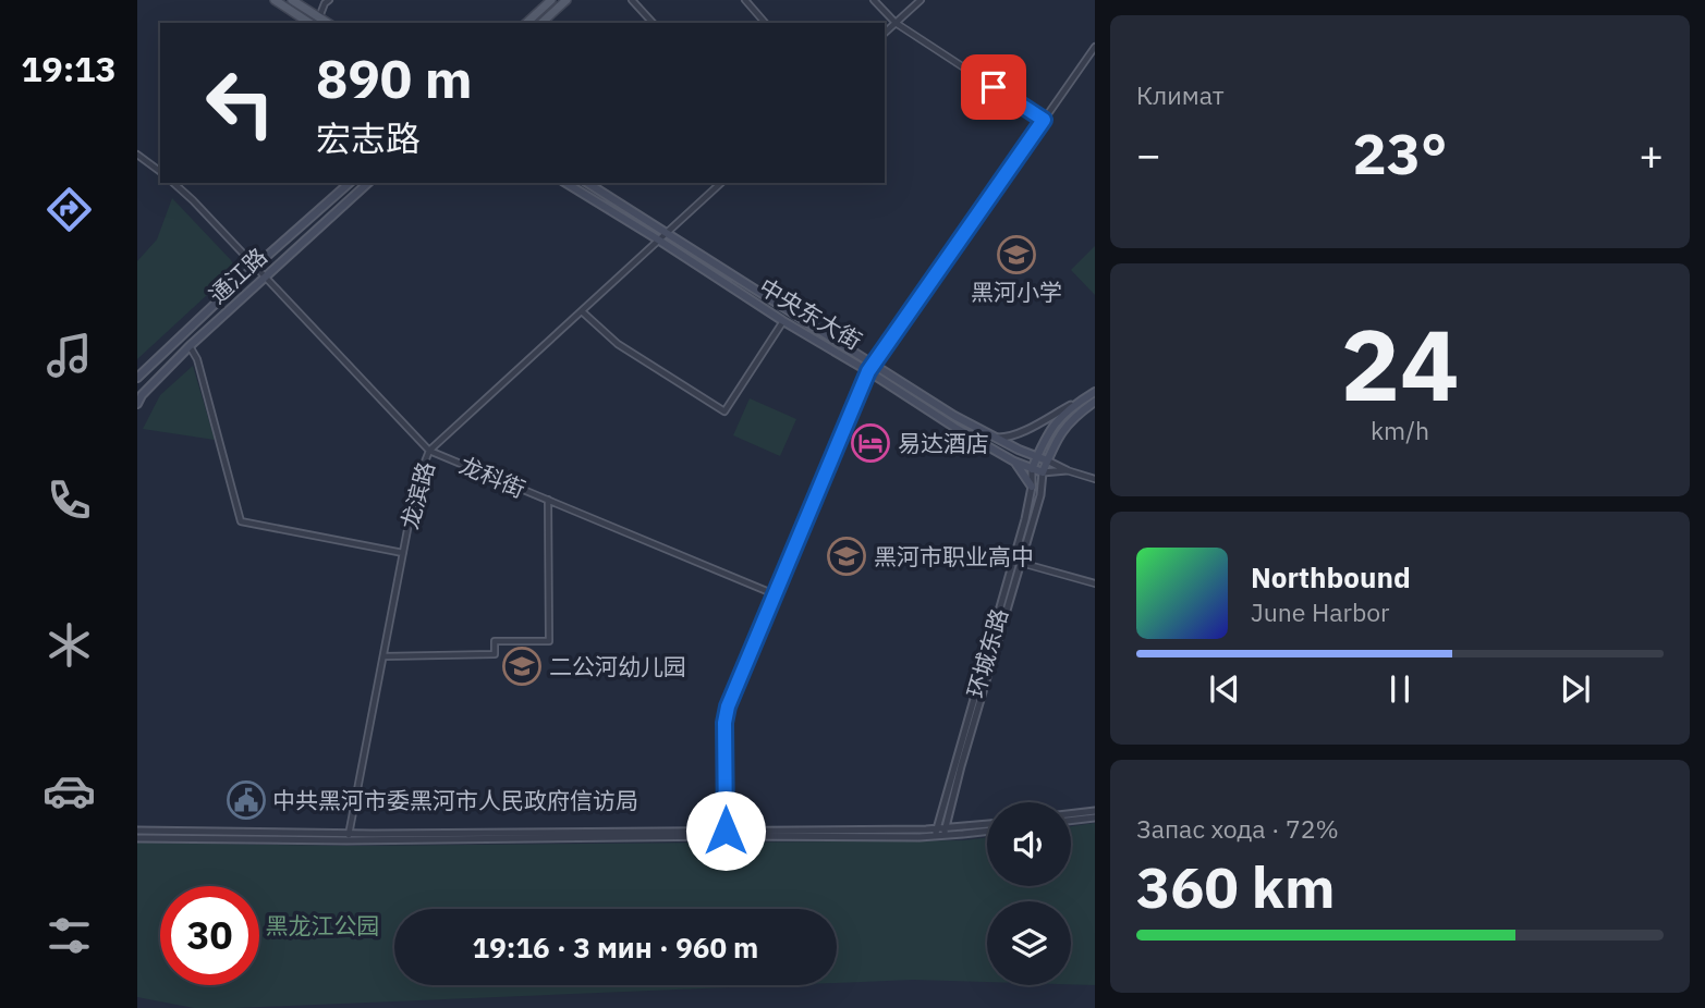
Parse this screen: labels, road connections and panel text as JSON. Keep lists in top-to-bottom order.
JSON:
{
  "streets": {
    "main road": ["通江路", "中央东大街"],
    "street": ["龙科街", "龙滨路", "环城东路"]
  },
  "crossings": [
    ["通江路", "龙科街"],
    ["中央东大街", "龙滨路"],
    ["中央东大街", "环城东路"],
    ["龙科街", "龙滨路"]
  ],
  "parks": ["黑龙江公园"],
  "places": {
    "school or university": ["黑河小学", "黑河市职业高中", "二公河幼儿园"],
    "hotel": ["易达酒店"],
    "public building": ["中共黑河市委黑河市人民政府信访局"]
  },
  "page": {
    "tabs": "19:13",
    "tile": [
      "Климат",
      ["24", "km/h"],
      ["Запас хода · 72%", "360 km"]
    ],
    "turn": ["890 m", "宏志路"],
    "heat": ["−", "23°", "+"],
    "song": ["Northbound", "June Harbor"],
    "limit": "30",
    "trip": "19:16 · 3 мин · 960 m"
  }
}
